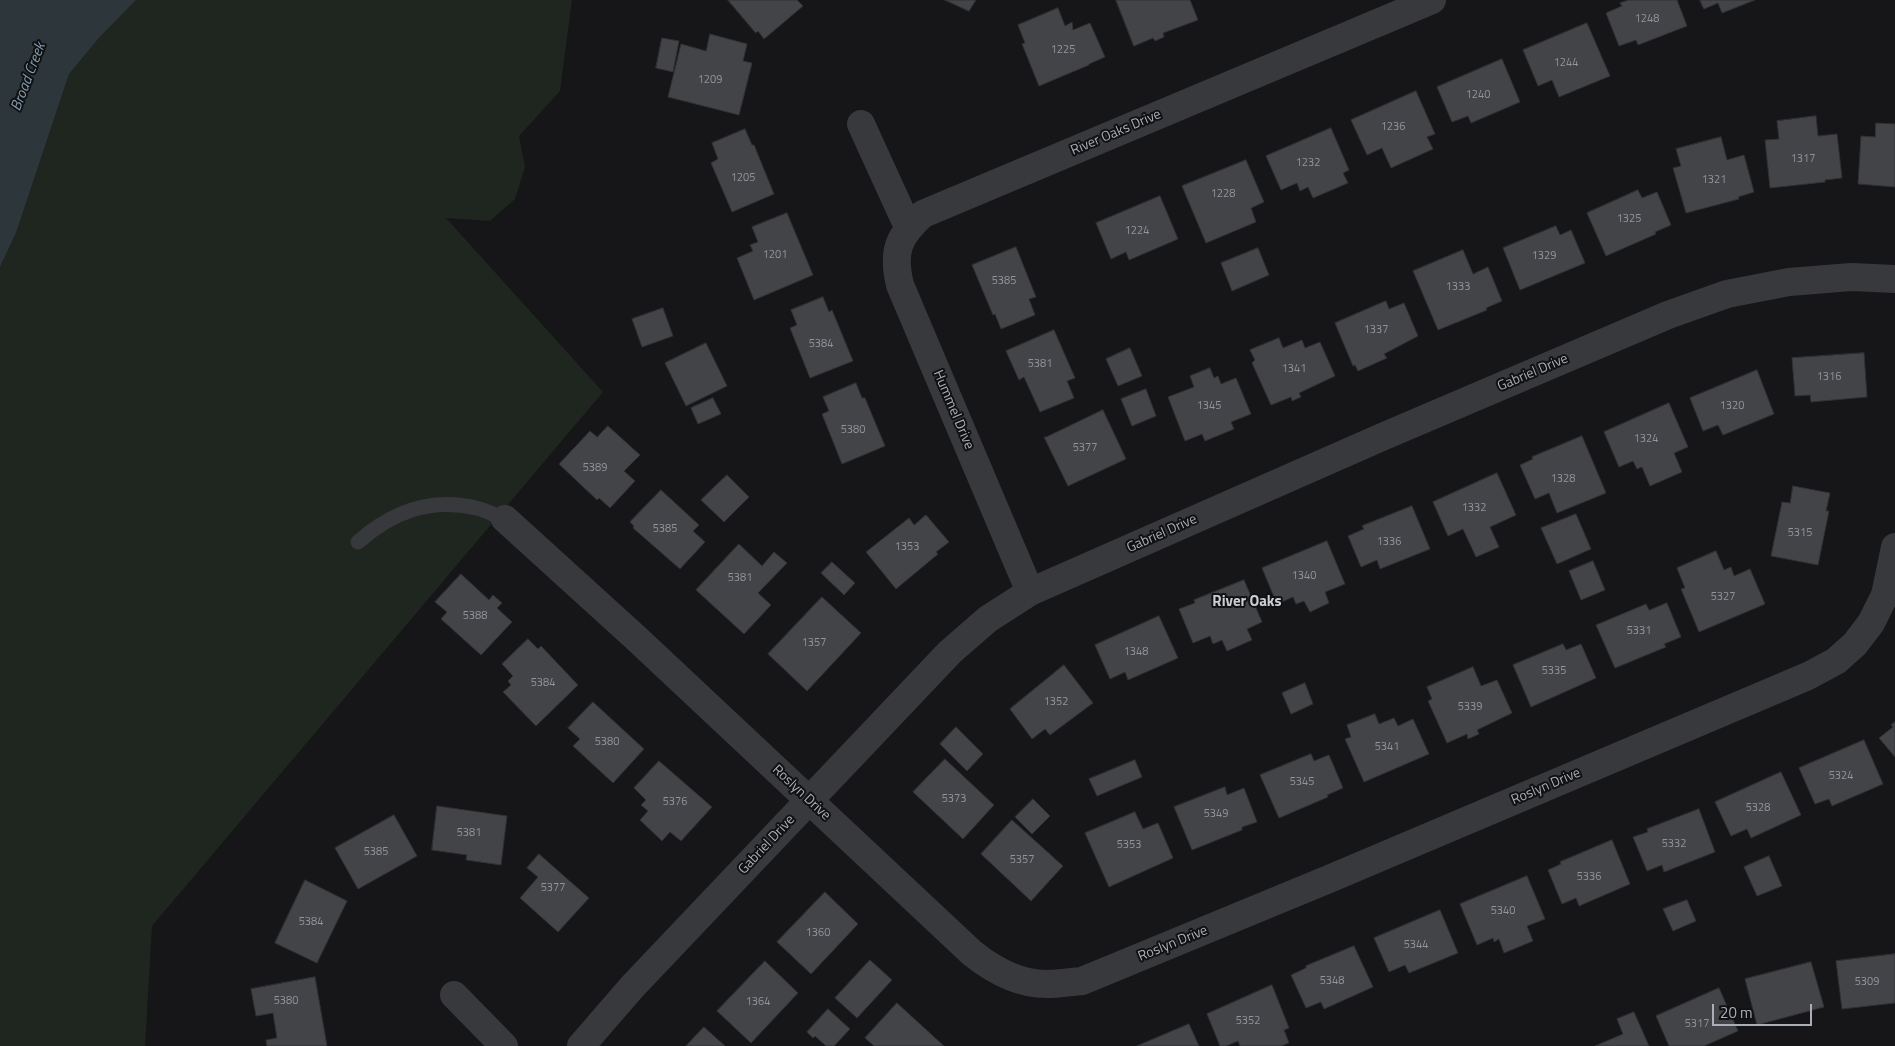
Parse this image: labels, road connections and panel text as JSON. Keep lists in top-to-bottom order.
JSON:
{
  "streets": {
    "street": [
      "River Oaks Drive",
      "Gabriel Drive",
      "Hummel Drive",
      "Roslyn Drive"
    ]
  },
  "crossings": [
    ["River Oaks Drive", "Hummel Drive"],
    ["Gabriel Drive", "Hummel Drive"],
    ["Gabriel Drive", "Roslyn Drive"]
  ],
  "districts": ["River Oaks"],
  "water": ["Broad Creek"],
  "house_numbers": [
    "1248",
    "1225",
    "1244",
    "1209",
    "1240",
    "1236",
    "1317",
    "1232",
    "1205",
    "1321",
    "1228",
    "1325",
    "1224",
    "1201",
    "1329",
    "5385",
    "1333",
    "1337",
    "5384",
    "5381",
    "1341",
    "1316",
    "1345",
    "1320",
    "5380",
    "1324",
    "5377",
    "5389",
    "1328",
    "1332",
    "5385",
    "5315",
    "1336",
    "1353",
    "1340",
    "5381",
    "5327",
    "5388",
    "5331",
    "1357",
    "1348",
    "5335",
    "5384",
    "1352",
    "5339",
    "5380",
    "5341",
    "5324",
    "5345",
    "5373",
    "5376",
    "5328",
    "5349",
    "5381",
    "5332",
    "5353",
    "5385",
    "5357",
    "5336",
    "5377",
    "5340",
    "5384",
    "1360",
    "5344",
    "5348",
    "5309",
    "5380",
    "1364",
    "5352",
    "5317"
  ],
  "scale_bar": "20 m"
}
